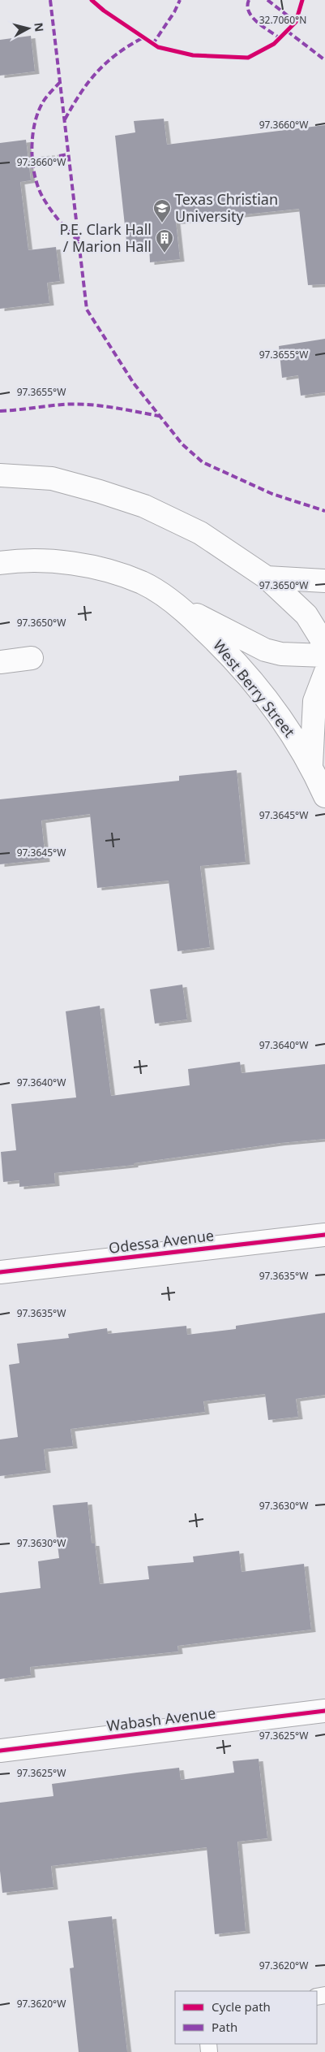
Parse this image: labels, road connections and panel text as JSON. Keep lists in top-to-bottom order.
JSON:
{
  "streets": {
    "main road": ["West Berry Street", "Odessa Avenue", "Wabash Avenue"]
  },
  "places": {
    "school or university": ["Texas Christian University"],
    "building": ["P.E. Clark Hall / Marion Hall"]
  },
  "legend": ["Cycle path", "Path"],
  "north": "right",
  "coordinates": [
    "32.7060°N",
    "97.3660°W",
    "97.3655°W",
    "97.3650°W",
    "97.3645°W",
    "97.3640°W",
    "97.3635°W",
    "97.3630°W",
    "97.3625°W",
    "97.3620°W"
  ]
}
